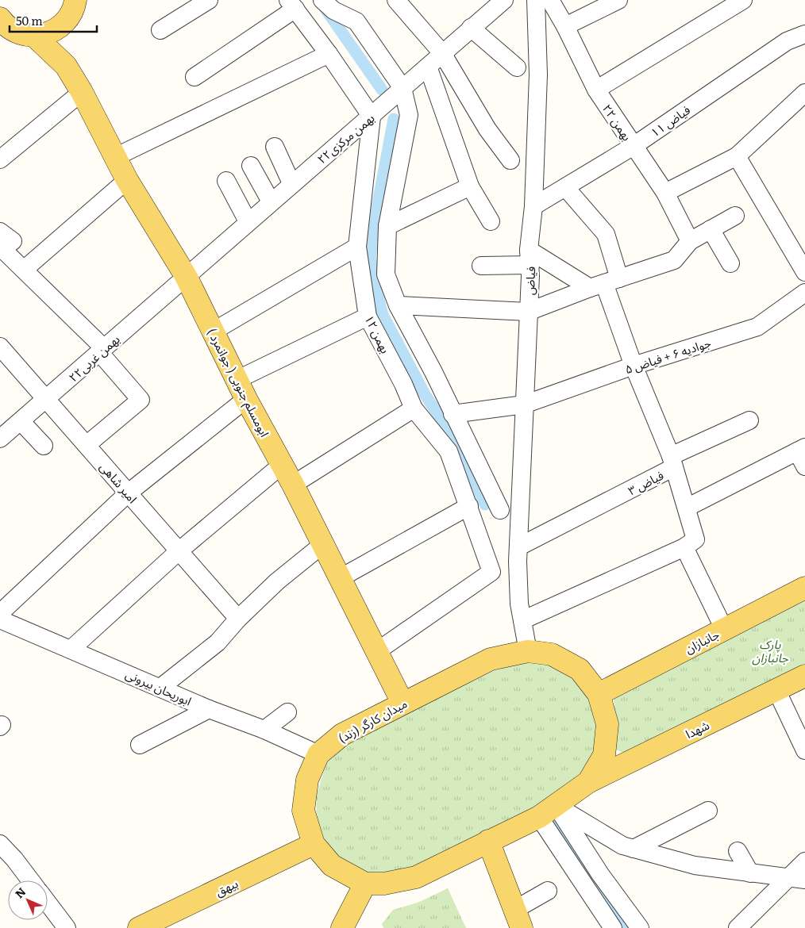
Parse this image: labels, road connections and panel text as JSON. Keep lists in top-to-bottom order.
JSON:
{
  "streets": {
    "main road": [
      "ابومسلم جنوبی ( جوانمرد )",
      "جانبازان",
      "میدان کارگر (زند)",
      "شهدا",
      "بیهق"
    ],
    "street": [
      "فیاض ۱۱",
      "بهمن ۲۲",
      "۲۲بهمن مرکزی",
      "فیاض",
      "بهمن ۱۲",
      "جوادیه ۶ + فیاض ۵",
      "۲۲بهمن غربی",
      "امیر شاهی",
      "فیاض ۳",
      "ابوریحان بیرونی"
    ]
  },
  "crossings": [
    ["فیاض ۱۱", "بهمن ۲۲"],
    ["فیاض ۱۱", "فیاض"],
    ["فیاض ۱۱", "فیاض ۳"],
    ["۲۲بهمن مرکزی", "بهمن ۱۲"],
    ["۲۲بهمن مرکزی", "۲۲بهمن غربی"],
    ["۲۲بهمن مرکزی", "ابومسلم جنوبی ( جوانمرد )"],
    ["فیاض", "جوادیه ۶ + فیاض ۵"],
    ["فیاض", "فیاض ۳"],
    ["فیاض", "میدان کارگر (زند)"],
    ["بهمن ۱۲", "ابومسلم جنوبی ( جوانمرد )"],
    ["جوادیه ۶ + فیاض ۵", "فیاض ۳"],
    ["۲۲بهمن غربی", "ابومسلم جنوبی ( جوانمرد )"],
    ["۲۲بهمن غربی", "امیر شاهی"],
    ["ابومسلم جنوبی ( جوانمرد )", "میدان کارگر (زند)"],
    ["جانبازان", "میدان کارگر (زند)"],
    ["ابوریحان بیرونی", "میدان کارگر (زند)"],
    ["میدان کارگر (زند)", "شهدا"],
    ["میدان کارگر (زند)", "بیهق"]
  ],
  "parks": ["پارک جانبازان"],
  "scale_bar": "50 m",
  "north": "top left"
}
